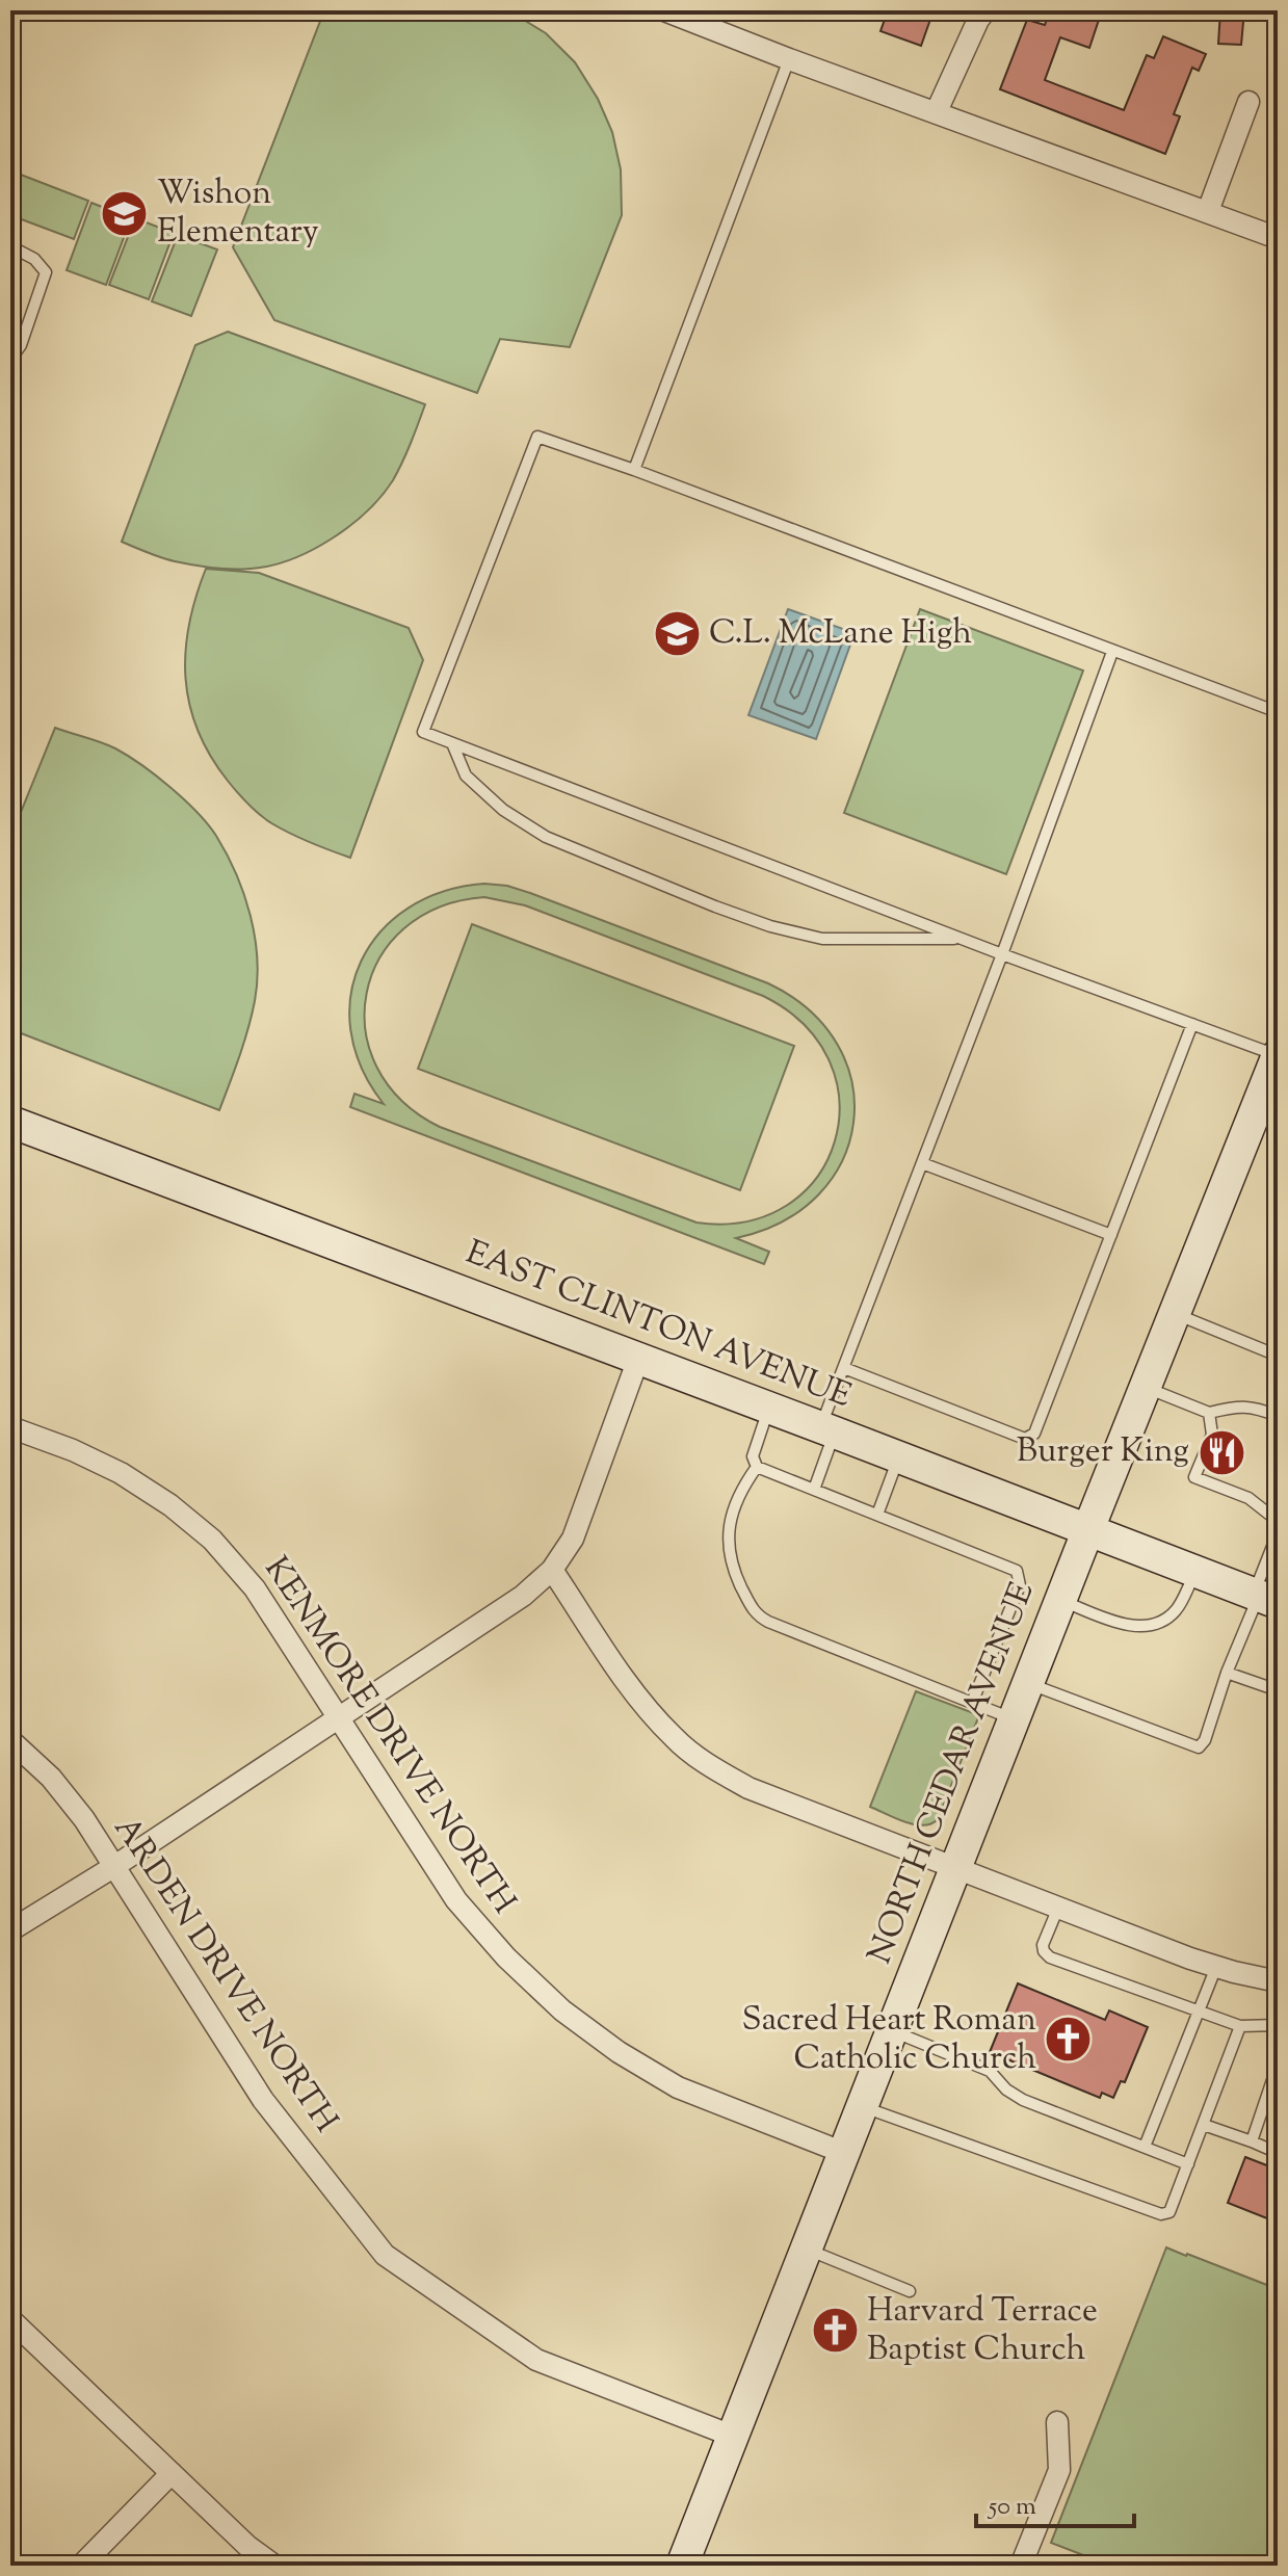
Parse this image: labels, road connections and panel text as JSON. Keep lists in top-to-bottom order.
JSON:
{
  "streets": {
    "main road": ["EAST CLINTON AVENUE", "NORTH CEDAR AVENUE"],
    "street": ["KENMORE DRIVE NORTH", "ARDEN DRIVE NORTH"]
  },
  "crossings": [
    ["EAST CLINTON AVENUE", "NORTH CEDAR AVENUE"],
    ["KENMORE DRIVE NORTH", "NORTH CEDAR AVENUE"],
    ["NORTH CEDAR AVENUE", "ARDEN DRIVE NORTH"]
  ],
  "places": {
    "school or university": ["Wishon Elementary", "C.L. McLane High"],
    "restaurant": ["Burger King"],
    "church": ["Sacred Heart Roman Catholic Church", "Harvard Terrace Baptist Church"]
  },
  "scale_bar": "50 m"
}
